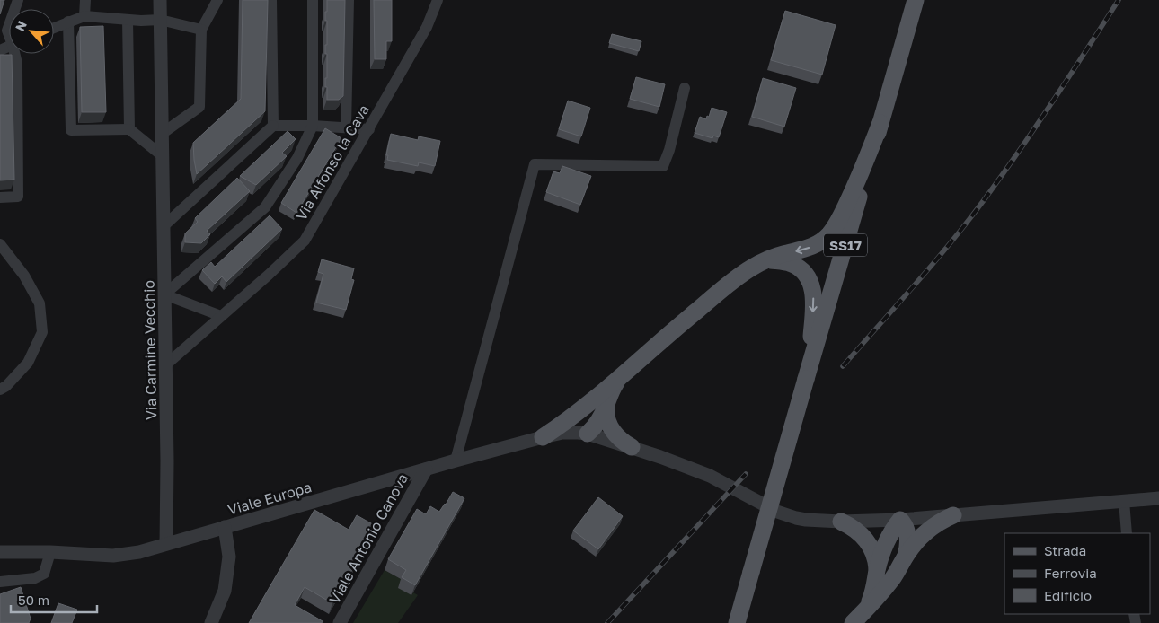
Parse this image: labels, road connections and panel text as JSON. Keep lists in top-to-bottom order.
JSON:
{
  "streets": {
    "main road": ["SS17"],
    "street": [
      "Via Alfonso la Cava",
      "Via Carmine Vecchio",
      "Viale Europa",
      "Viale Antonio Canova"
    ]
  },
  "crossings": [
    ["Via Alfonso la Cava", "Via Carmine Vecchio"],
    ["Via Carmine Vecchio", "Viale Europa"],
    ["Viale Europa", "Viale Antonio Canova"]
  ],
  "legend": ["Strada", "Ferrovia", "Edificio"],
  "scale_bar": "50 m",
  "north": "top left"
}
